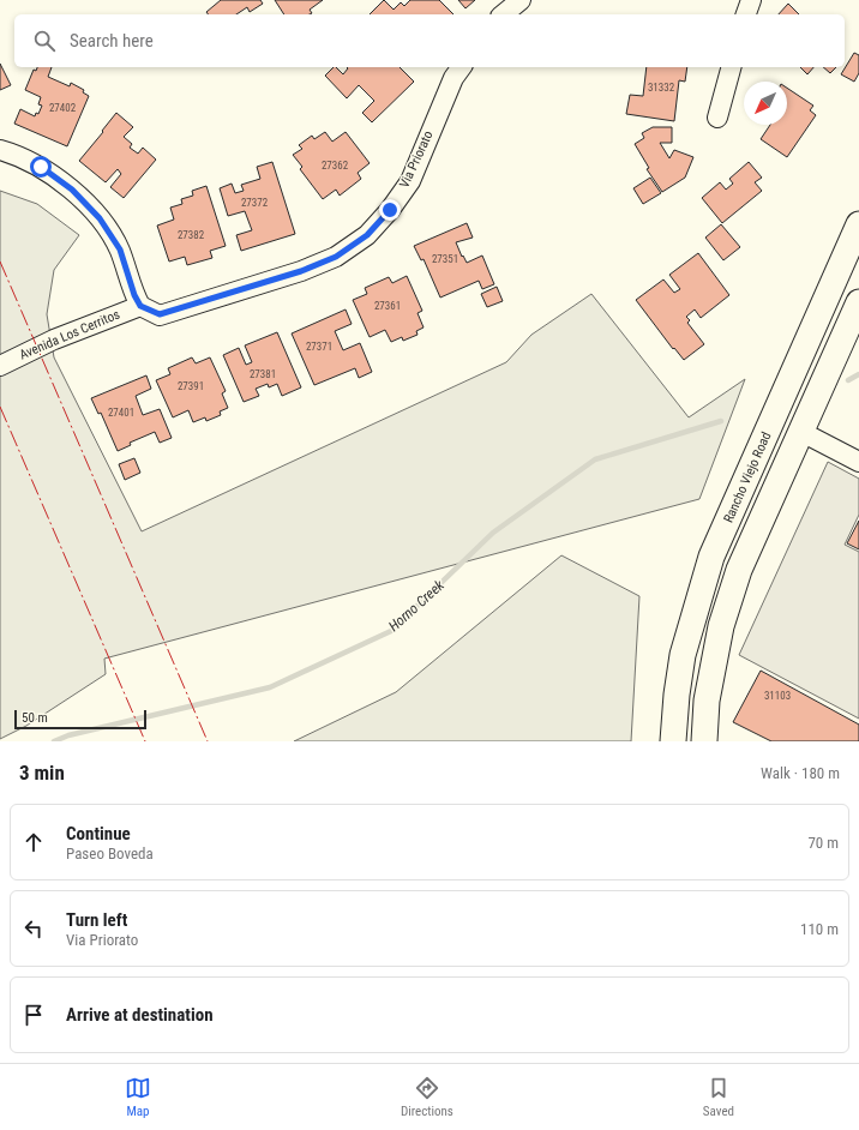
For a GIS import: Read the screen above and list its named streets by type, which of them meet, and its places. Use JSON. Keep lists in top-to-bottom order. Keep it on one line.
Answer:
{"streets":{"main road":["Rancho Viejo Road"],"street":["Via Priorato","Avenida Los Cerritos"]},"crossings":[["Via Priorato","Avenida Los Cerritos"]],"water":["Horno Creek"],"house_numbers":["31332","27402","27362","27372","27382","27351","27361","27371","27381","27391","27401","31103"],"scale_bar":"50 m","north":"bottom left","page":{"search":"Search here","scale":"50 m","heading":["3 min","Walk · 180 m"],"list":[["Continue","Paseo Boveda","70 m"],["Turn left","Via Priorato","110 m"],"Arrive at destination"],"nav":["Map","Directions","Saved"]}}
